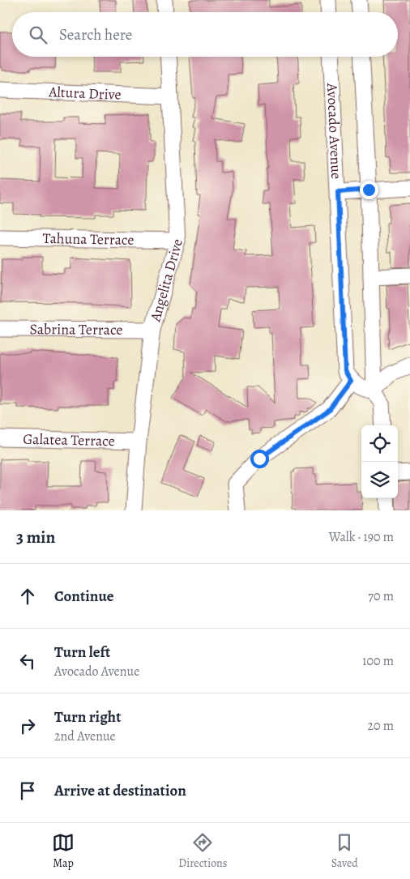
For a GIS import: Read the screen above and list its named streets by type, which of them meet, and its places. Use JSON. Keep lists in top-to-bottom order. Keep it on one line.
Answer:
{"streets":{"street":["Altura Drive","Avocado Avenue","Tahuna Terrace","Angelita Drive","Sabrina Terrace","Galatea Terrace"]},"crossings":[["Altura Drive","Angelita Drive"],["Tahuna Terrace","Angelita Drive"],["Angelita Drive","Sabrina Terrace"],["Angelita Drive","Galatea Terrace"]],"page":{"search":"Search here","heading":["3 min","Walk · 190 m"],"list":[["Continue","70 m"],["Turn left","Avocado Avenue","100 m"],["Turn right","2nd Avenue","20 m"],"Arrive at destination"],"nav":["Map","Directions","Saved"]}}
